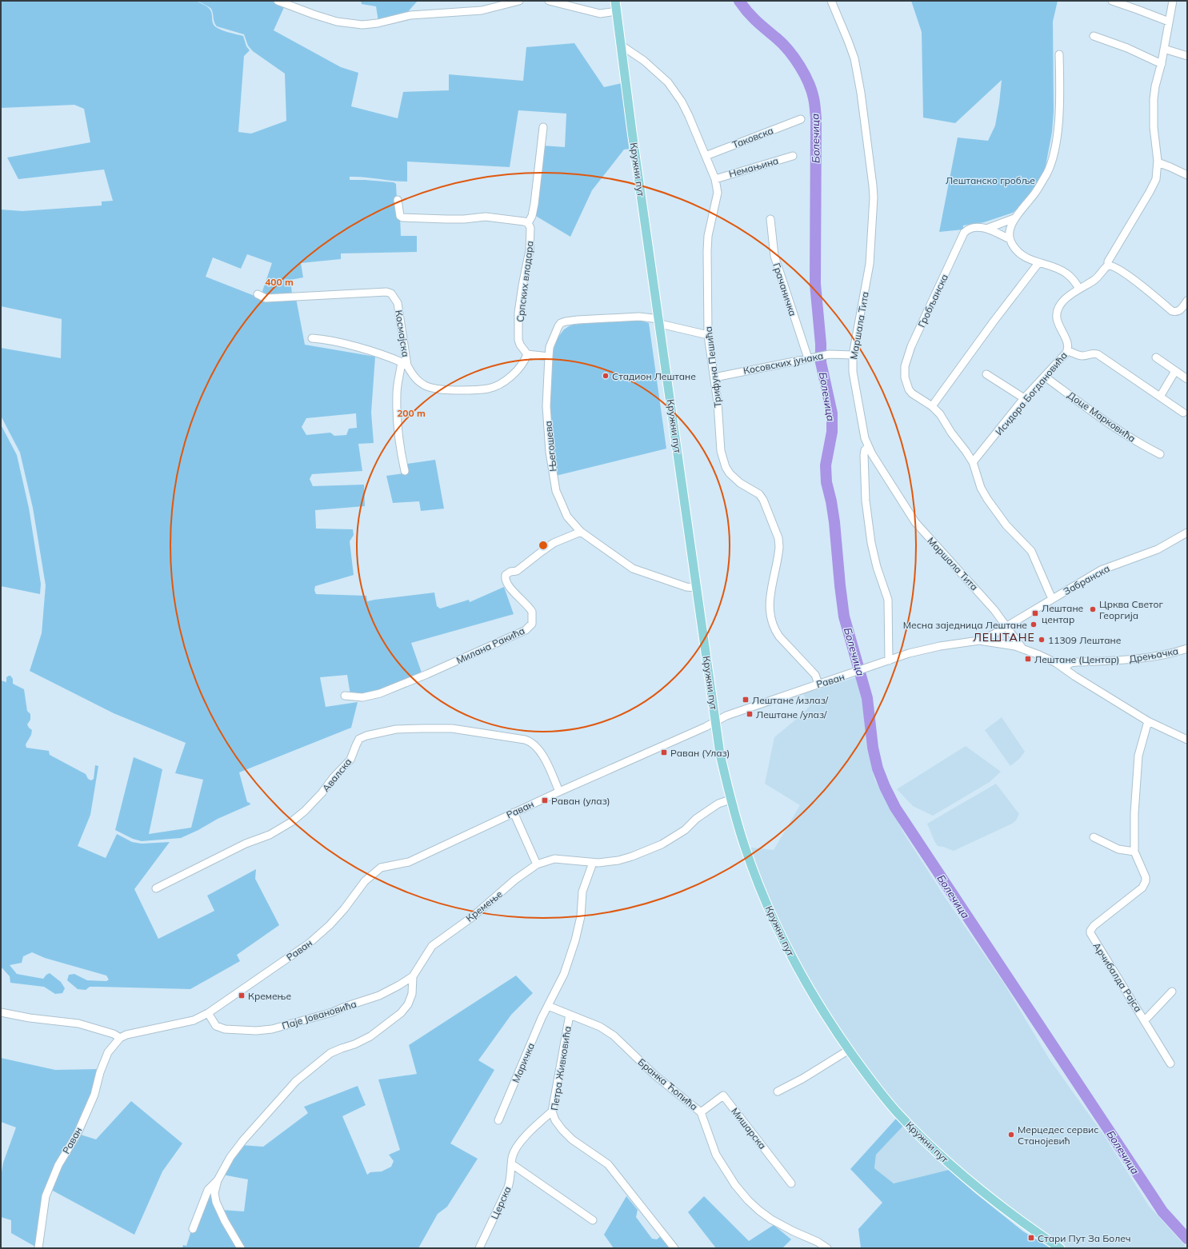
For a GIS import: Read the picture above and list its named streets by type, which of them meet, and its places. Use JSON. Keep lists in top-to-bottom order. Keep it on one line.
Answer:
{"streets":{"main road":["Кружни пут"],"street":["Таковска","Немањина","Српских владара","Грачаничка","Гробљанска","Маршала Тита","Космајска","Косовских јунака","Трифуна Пешића","Исидора Богдановића","Доце Марковића","Његошева","Забранска","Милана Ракића","Дрењачка","Раван","Авалска","Кремење","Арчибалда Рајса","Паје Јовановића","Маричка","Петра Живковића","Бранка Ћопића","Мишарска","Церска"]},"crossings":[["Таковска","Трифуна Пешића"],["Немањина","Трифуна Пешића"],["Кружни пут","Трифуна Пешића"],["Кружни пут","Његошева"],["Кружни пут","Раван"],["Кружни пут","Кремење"],["Српских владара","Космајска"],["Грачаничка","Косовских јунака"],["Гробљанска","Исидора Богдановића"],["Гробљанска","Забранска"],["Маршала Тита","Косовских јунака"],["Маршала Тита","Забранска"],["Маршала Тита","Раван"],["Косовских јунака","Трифуна Пешића"],["Трифуна Пешића","Раван"],["Исидора Богдановића","Доце Марковића"],["Његошева","Милана Ракића"],["Забранска","Раван"],["Раван","Авалска"],["Раван","Паје Јовановића"],["Кремење","Паје Јовановића"],["Маричка","Петра Живковића"],["Петра Живковића","Бранка Ћопића"],["Петра Живковића","Церска"],["Бранка Ћопића","Мишарска"]],"districts":["ЛЕШТАНЕ"],"water":["Болечица"],"parks":["Лештанско гробље"],"places":{"other":["Стадион Лештане","Црква Светог Георгија","Месна заједница Лештане","11309 Лештане","Мерцедес сервис Станојевић"],"transit":["Лештане центар","Лештане (Центар)","Лештане /излаз/","Лештане /улаз/","Раван (Улаз)","Раван (улаз)","Кремење","Стари Пут За Болеч"]},"rings":["400 m","200 m"]}
